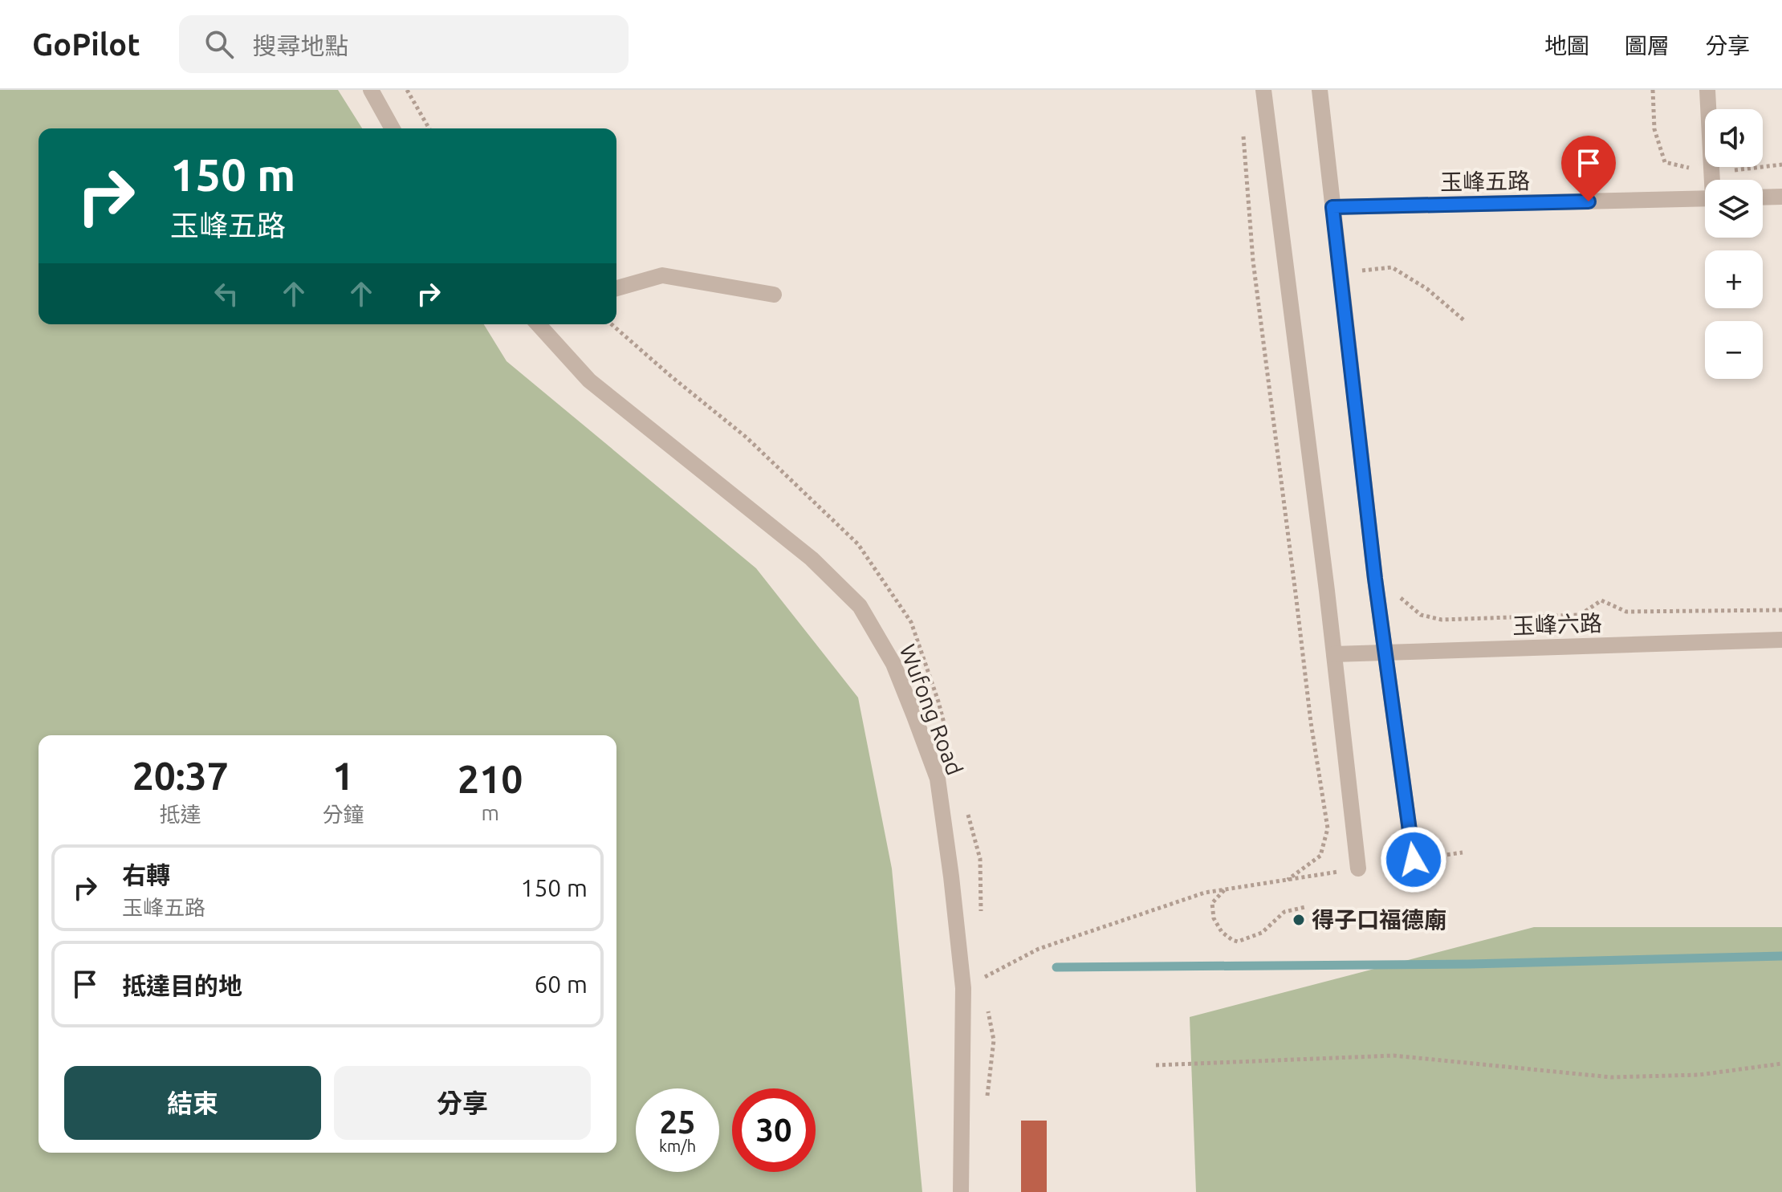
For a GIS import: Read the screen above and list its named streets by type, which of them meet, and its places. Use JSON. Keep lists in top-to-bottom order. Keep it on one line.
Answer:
{"streets":{"street":["玉峰五路","玉峰六路","Wufong Road"]},"places":["得子口福德廟"],"page":{"header":"GoPilot","search":"搜尋地點","nav":["地圖","圖層","分享"],"map_buttons":["+","−"],"turn":["150 m","玉峰五路"],"eta":["20:37","抵達","1","分鐘","210","m"],"list":[{"name":"右轉","note":"玉峰五路","value":"150 m"},{"name":"抵達目的地","value":"60 m"}],"buttons":["結束","分享"],"speed":"25 km/h","limit":"30"}}
